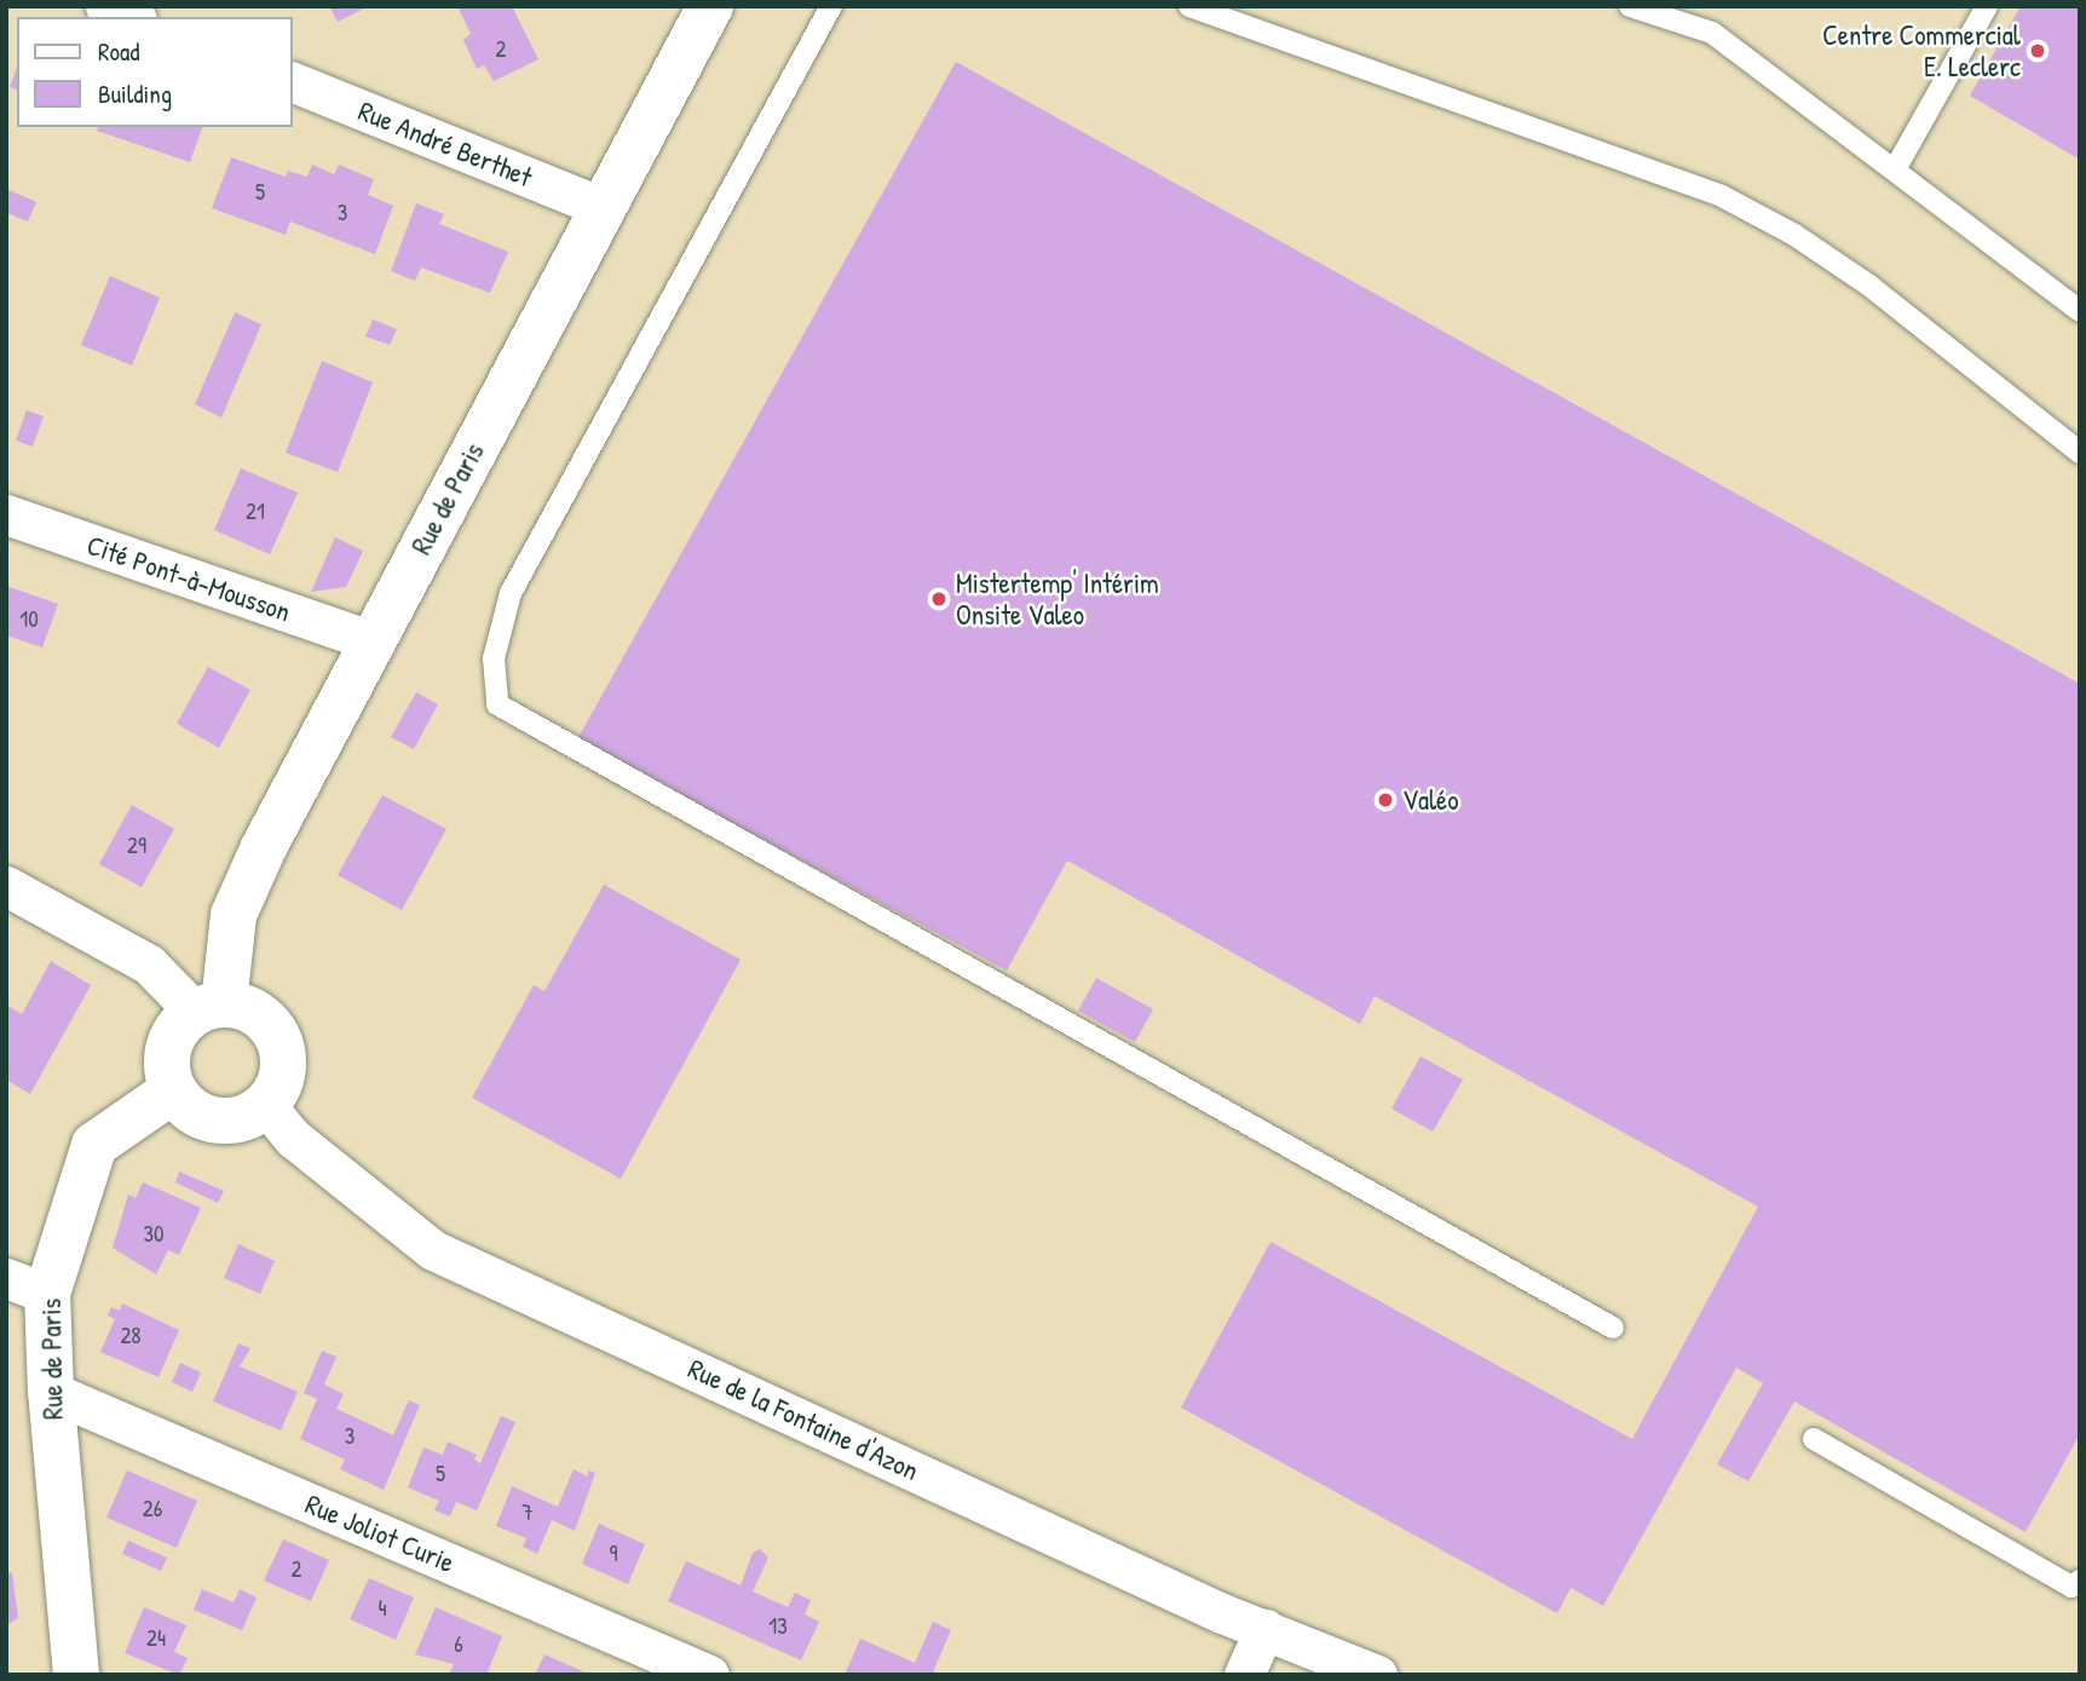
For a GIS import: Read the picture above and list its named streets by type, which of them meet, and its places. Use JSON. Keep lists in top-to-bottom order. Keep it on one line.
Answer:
{"streets":{"street":["Rue André Berthet","Rue de Paris","Cité Pont-à-Mousson","Rue de la Fontaine d'Azon","Rue Joliot Curie"]},"crossings":[["Rue André Berthet","Rue de Paris"],["Rue de Paris","Cité Pont-à-Mousson"],["Rue de Paris","Rue de la Fontaine d'Azon"],["Rue de Paris","Rue Joliot Curie"]],"places":["Centre Commercial E. Leclerc","Mistertemp' Intérim Onsite Valeo","Valéo"],"house_numbers":["2","5","3","21","10","29","30","28","3","5","26","7","9","2","4","13","24","6"],"legend":["Road","Building"]}
